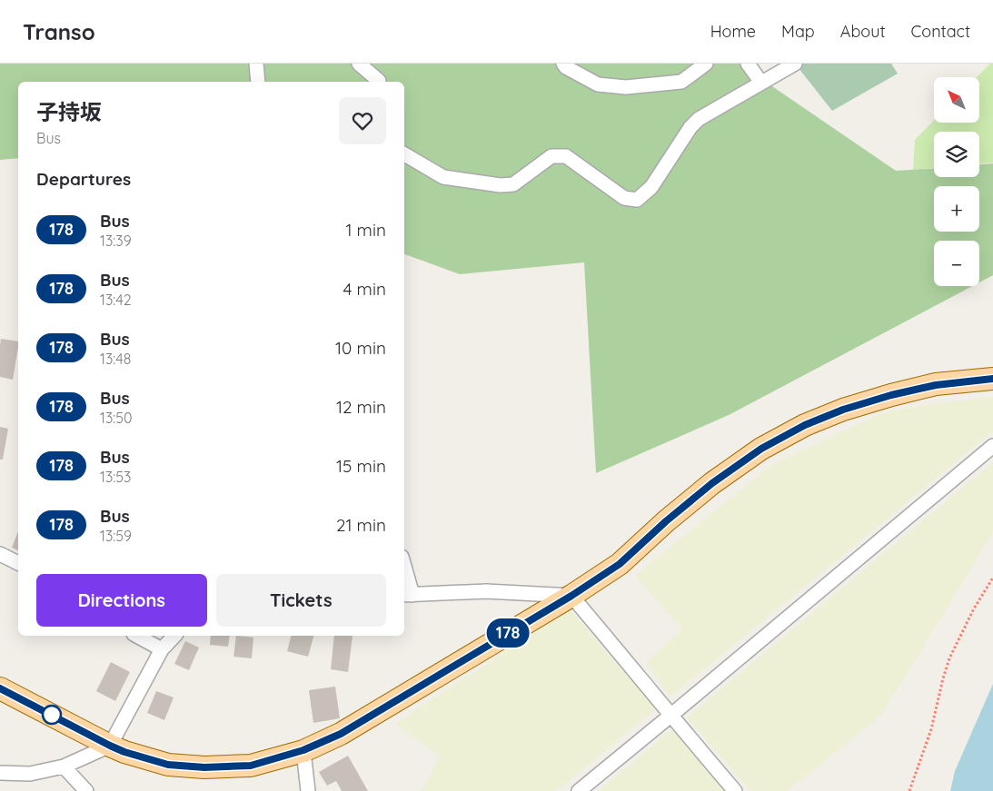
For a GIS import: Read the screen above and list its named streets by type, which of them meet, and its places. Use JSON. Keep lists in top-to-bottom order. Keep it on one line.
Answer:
{"lines":["bus line 178"],"north":"top left","page":{"header":"Transo","nav":["Home","Map","About","Contact"],"on_map":"178","map_buttons":["+","−"],"heading":[["子持坂","Bus"],"Departures"],"list":[{"mark":"178","name":"Bus","note":"13:39","value":"1 min"},{"mark":"178","name":"Bus","note":"13:42","value":"4 min"},{"mark":"178","name":"Bus","note":"13:48","value":"10 min"},{"mark":"178","name":"Bus","note":"13:50","value":"12 min"},{"mark":"178","name":"Bus","note":"13:53","value":"15 min"},{"mark":"178","name":"Bus","note":"13:59","value":"21 min"}],"buttons":["Directions","Tickets"]}}
